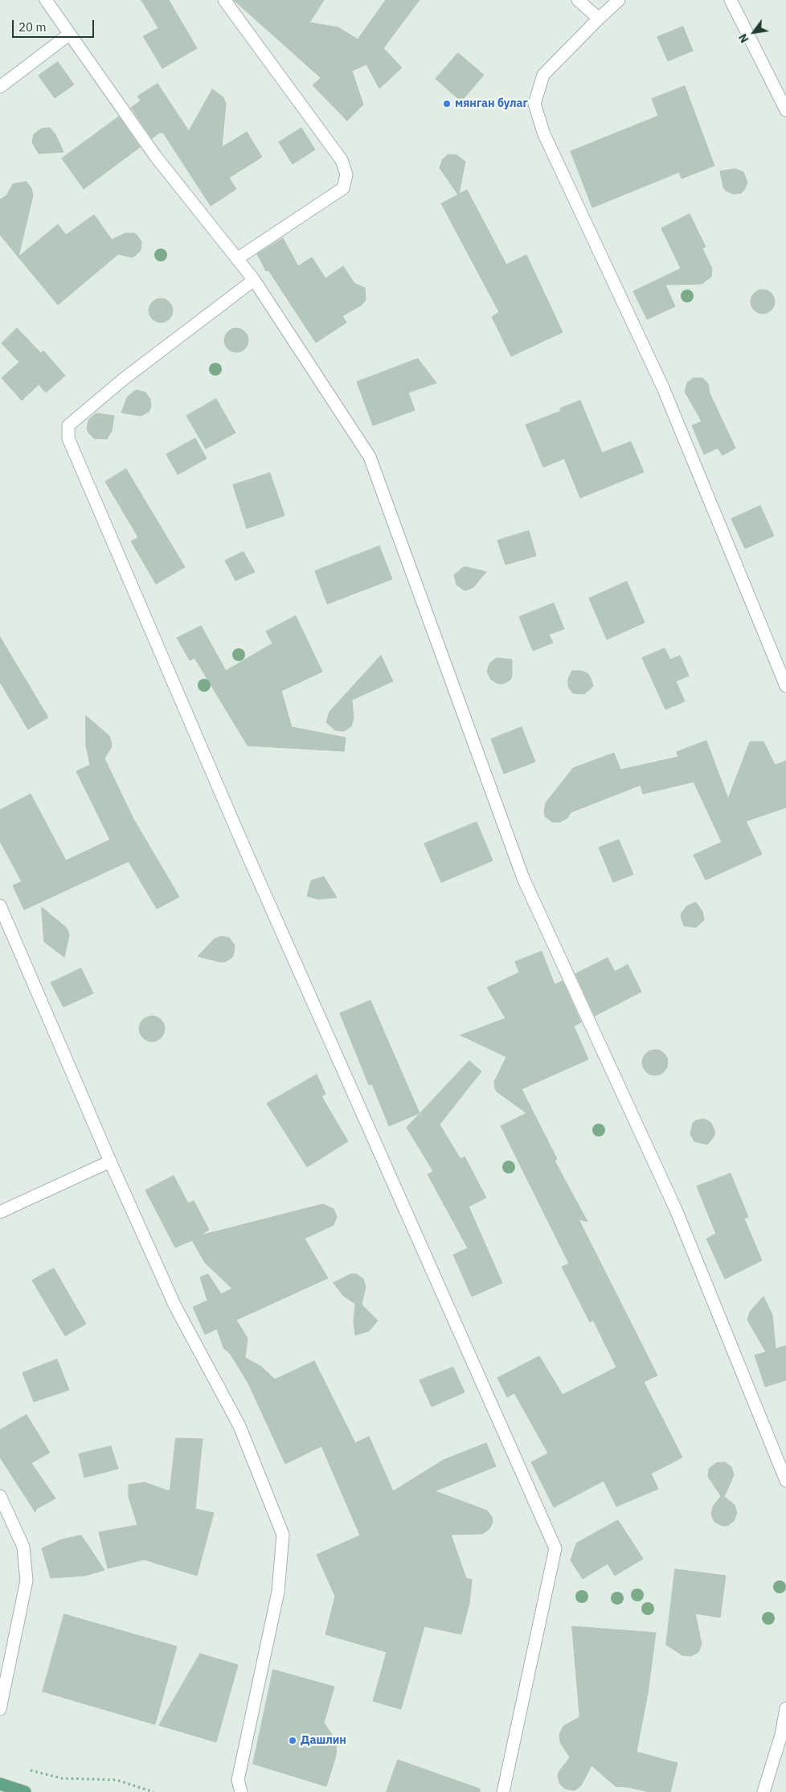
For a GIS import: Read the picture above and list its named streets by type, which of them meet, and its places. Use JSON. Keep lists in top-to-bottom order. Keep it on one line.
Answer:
{"places":["мянган булаг","Дашлин"],"scale_bar":"20 m","north":"bottom left"}
